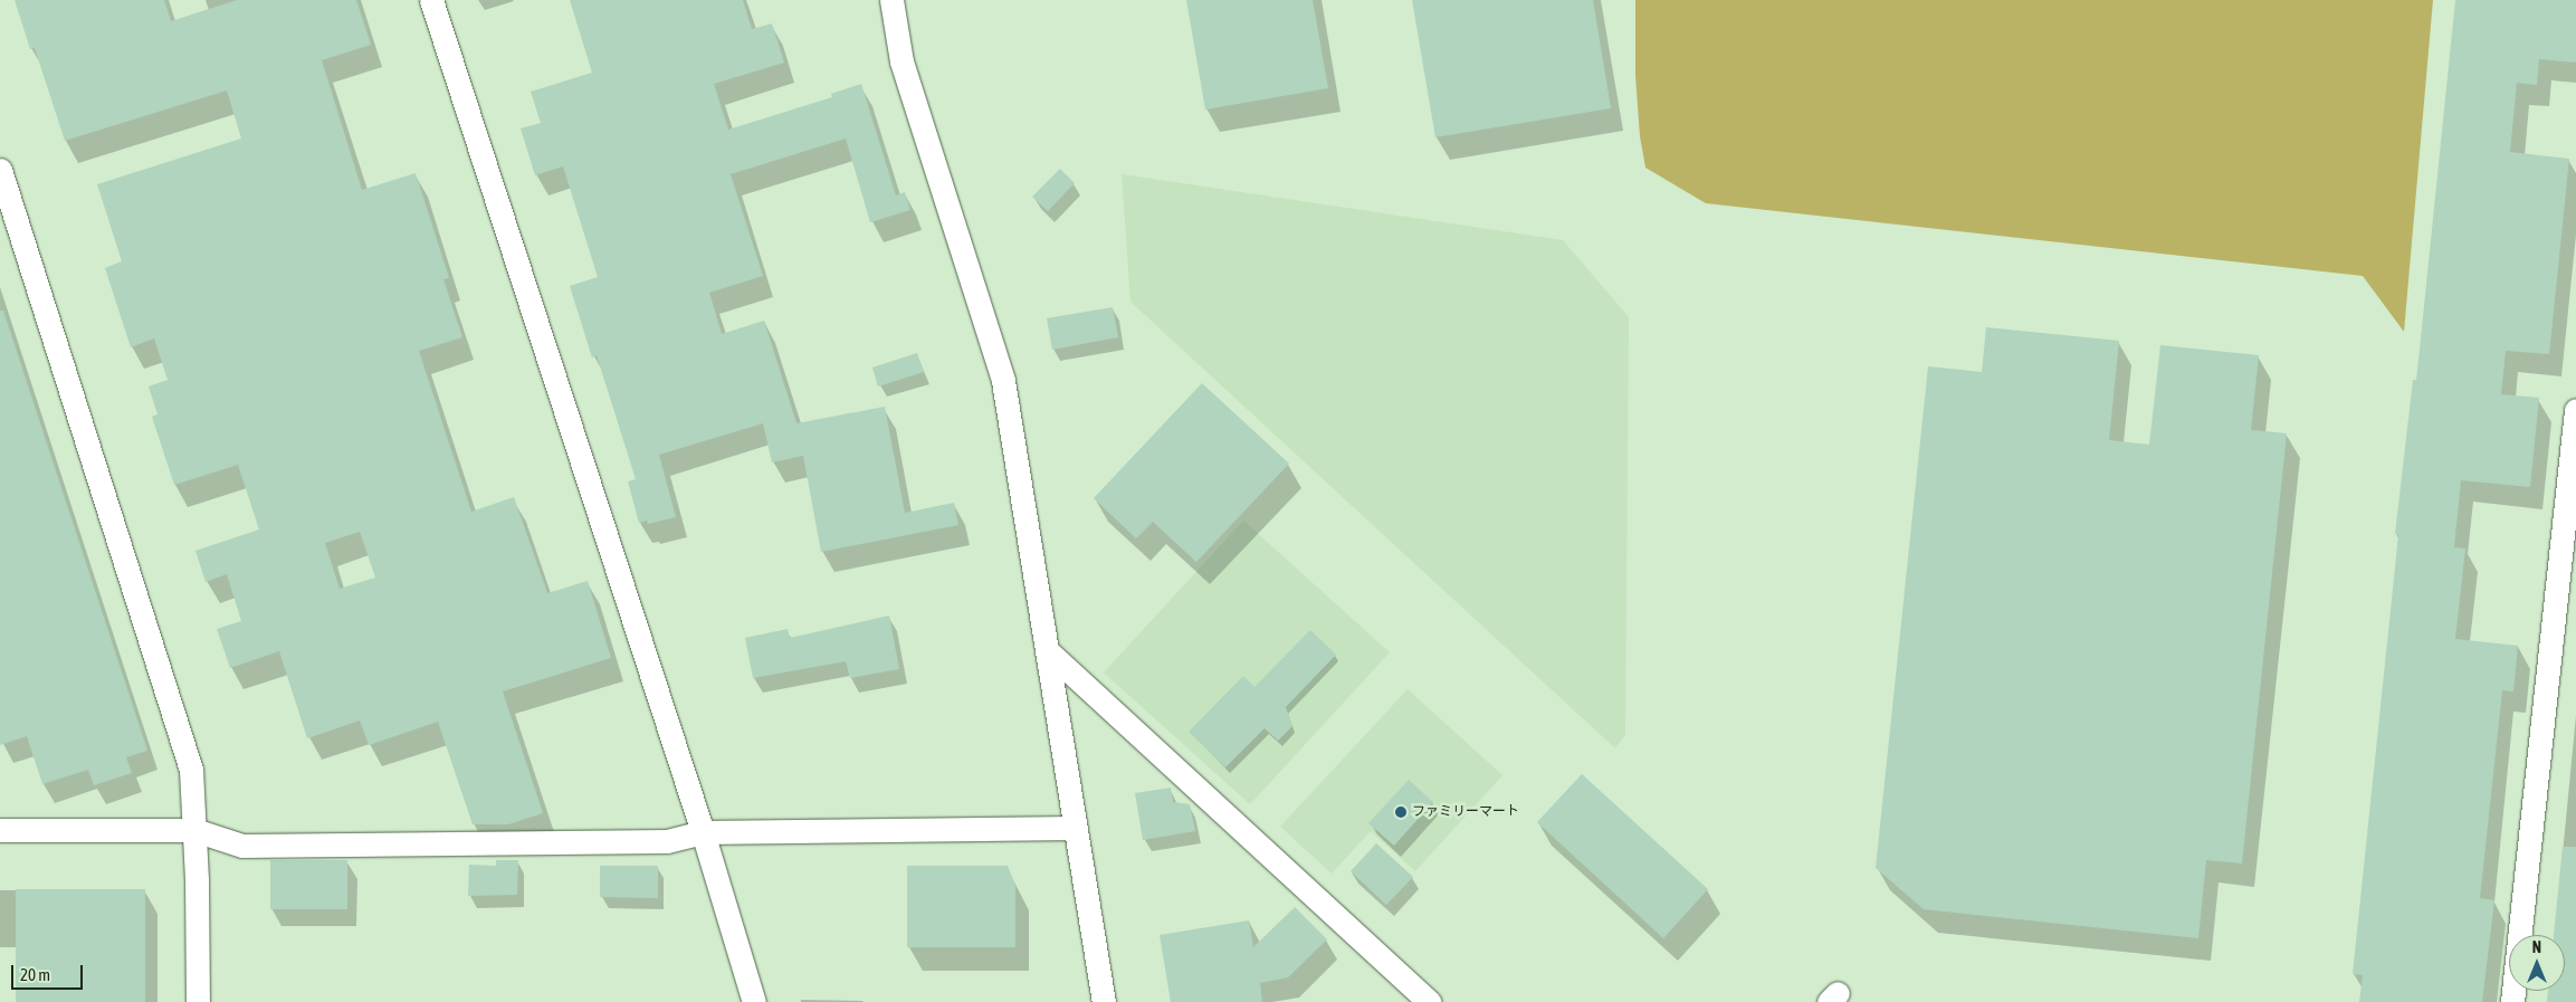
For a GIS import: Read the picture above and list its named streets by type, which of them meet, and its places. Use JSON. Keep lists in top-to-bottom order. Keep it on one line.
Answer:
{"places":["ファミリーマート"],"scale_bar":"20 m","north":"top"}
